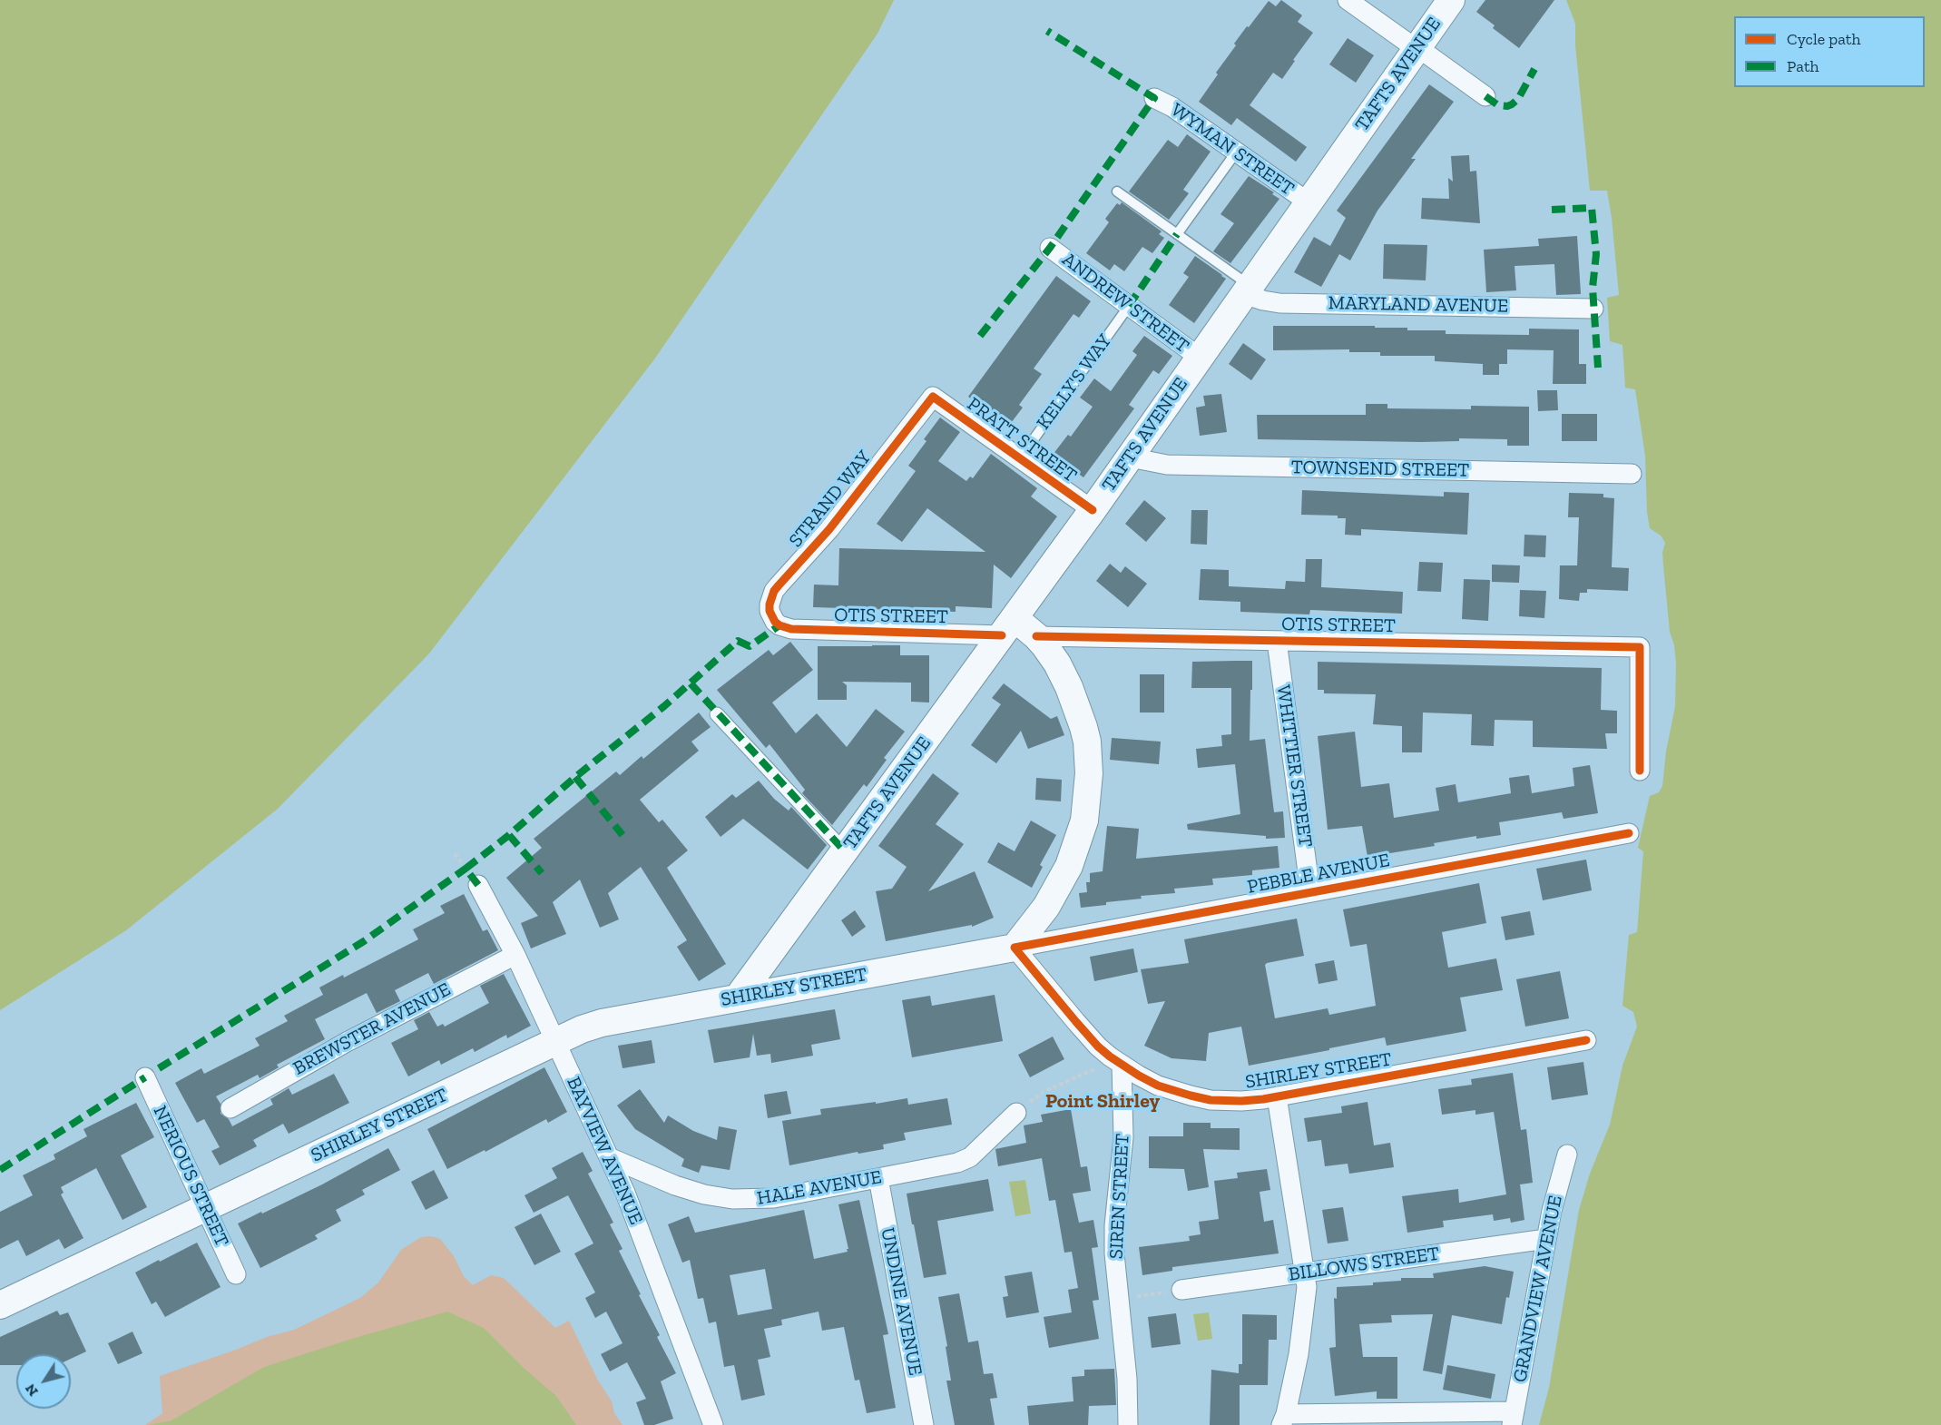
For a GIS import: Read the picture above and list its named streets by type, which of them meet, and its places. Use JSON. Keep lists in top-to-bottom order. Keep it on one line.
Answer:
{"streets":{"main road":["TAFTS AVENUE","SHIRLEY STREET"],"street":["WYMAN STREET","ANDREW STREET","MARYLAND AVENUE","PRATT STREET","TOWNSEND STREET","STRAND WAY","OTIS STREET","WHITTIER STREET","PEBBLE AVENUE","BREWSTER AVENUE","BAYVIEW AVENUE","NERIOUS STREET","HALE AVENUE","SIREN STREET","BILLOWS STREET","GRANDVIEW AVENUE","UNDINE AVENUE"],"lane":["KELLY'S WAY"]},"crossings":[["TAFTS AVENUE","WYMAN STREET"],["TAFTS AVENUE","ANDREW STREET"],["TAFTS AVENUE","MARYLAND AVENUE"],["TAFTS AVENUE","PRATT STREET"],["TAFTS AVENUE","TOWNSEND STREET"],["TAFTS AVENUE","OTIS STREET"],["TAFTS AVENUE","SHIRLEY STREET"],["ANDREW STREET","KELLY'S WAY"],["KELLY'S WAY","PRATT STREET"],["PRATT STREET","STRAND WAY"],["STRAND WAY","OTIS STREET"],["OTIS STREET","WHITTIER STREET"],["WHITTIER STREET","PEBBLE AVENUE"],["PEBBLE AVENUE","SHIRLEY STREET"],["SHIRLEY STREET","BAYVIEW AVENUE"],["SHIRLEY STREET","NERIOUS STREET"],["SHIRLEY STREET","SIREN STREET"],["BREWSTER AVENUE","BAYVIEW AVENUE"],["BAYVIEW AVENUE","HALE AVENUE"],["HALE AVENUE","UNDINE AVENUE"],["BILLOWS STREET","GRANDVIEW AVENUE"]],"districts":["Point Shirley"],"legend":["Cycle path","Path"],"north":"bottom left"}
